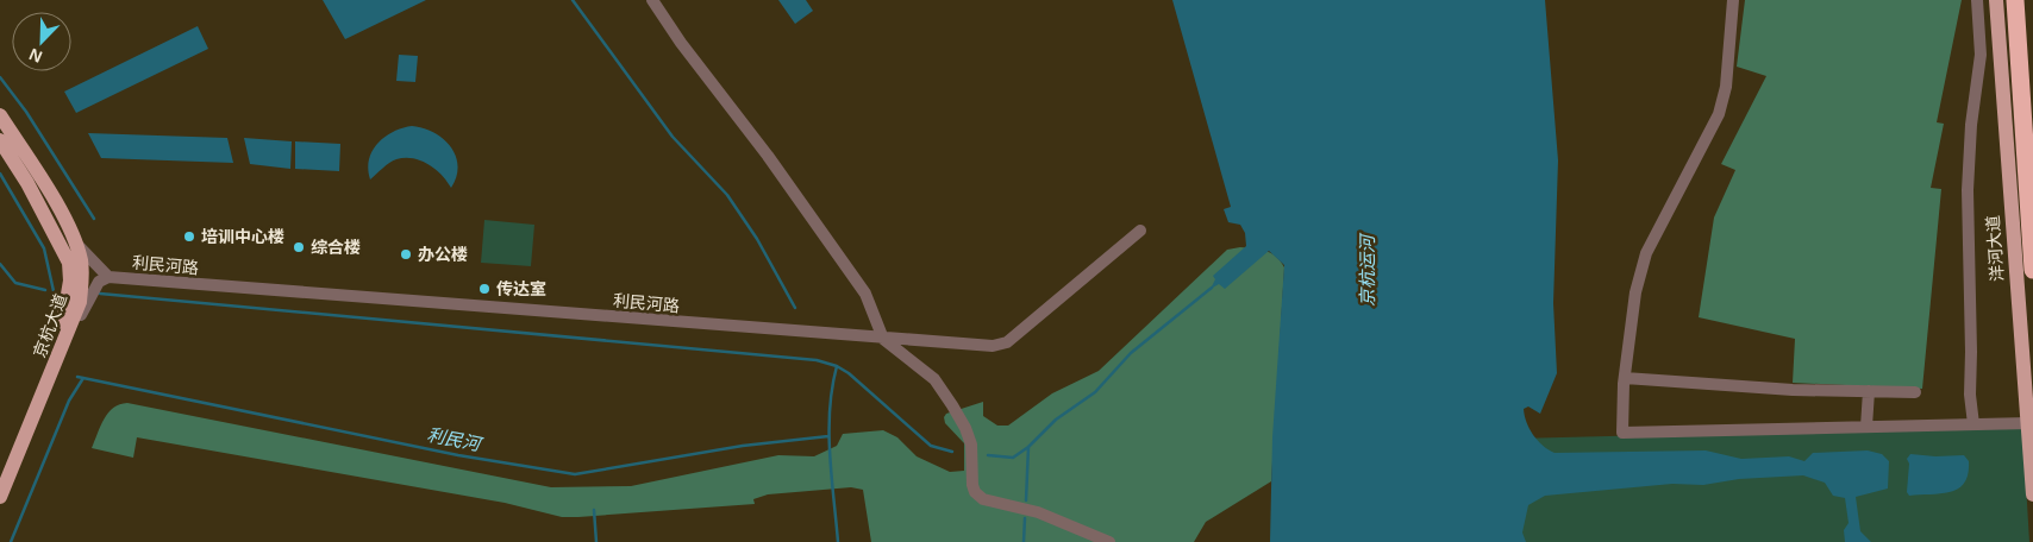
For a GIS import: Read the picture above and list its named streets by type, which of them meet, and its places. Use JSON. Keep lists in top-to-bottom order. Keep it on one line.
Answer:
{"streets":{"main road":["洋河大道","京杭大道"],"street":["利民河路"]},"crossings":[["利民河路","京杭大道"]],"water":["京杭运河","利民河"],"places":["培训中心楼","综合楼","办公楼","传达室"],"north":"bottom left"}
